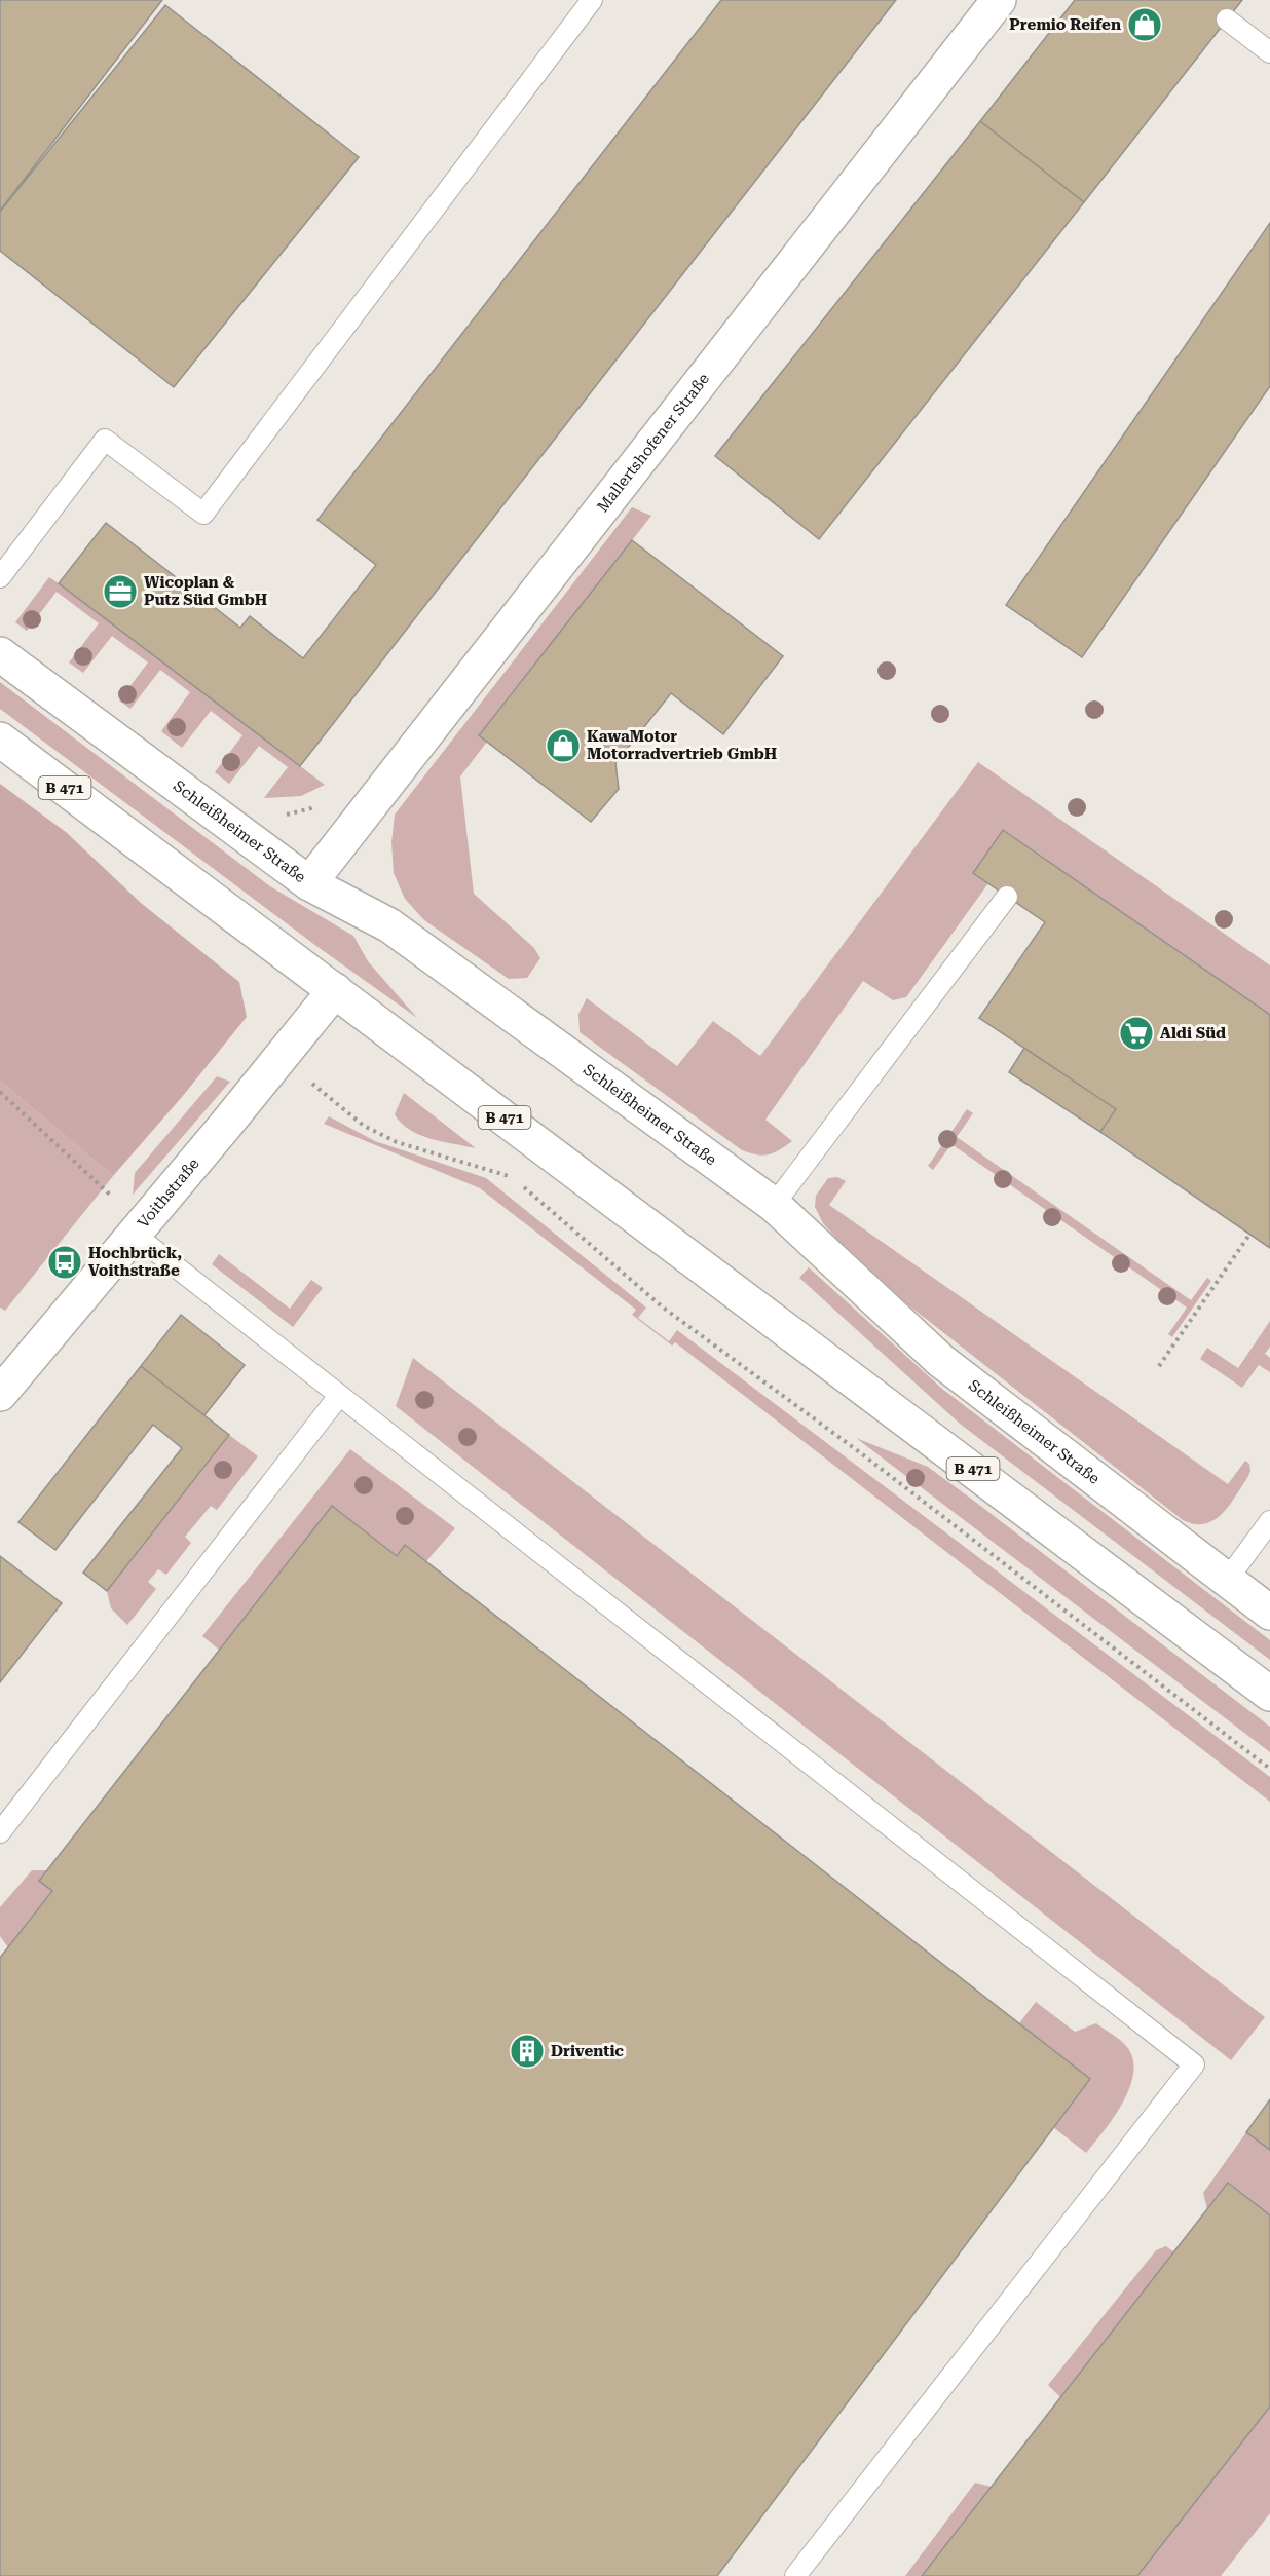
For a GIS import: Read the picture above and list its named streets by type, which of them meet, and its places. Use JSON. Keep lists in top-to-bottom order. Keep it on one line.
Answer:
{"streets":{"street":["Mallertshofener Straße","B 471","Schleißheimer Straße","Voithstraße"]},"crossings":[["Mallertshofener Straße","Schleißheimer Straße"],["B 471","Voithstraße"]],"places":{"shop":["Premio Reifen","KawaMotor Motorradvertrieb GmbH"],"office":["Wicoplan & Putz Süd GmbH"],"supermarket":["Aldi Süd"],"bus stop":["Hochbrück, Voithstraße"],"building":["Driventic"]}}
